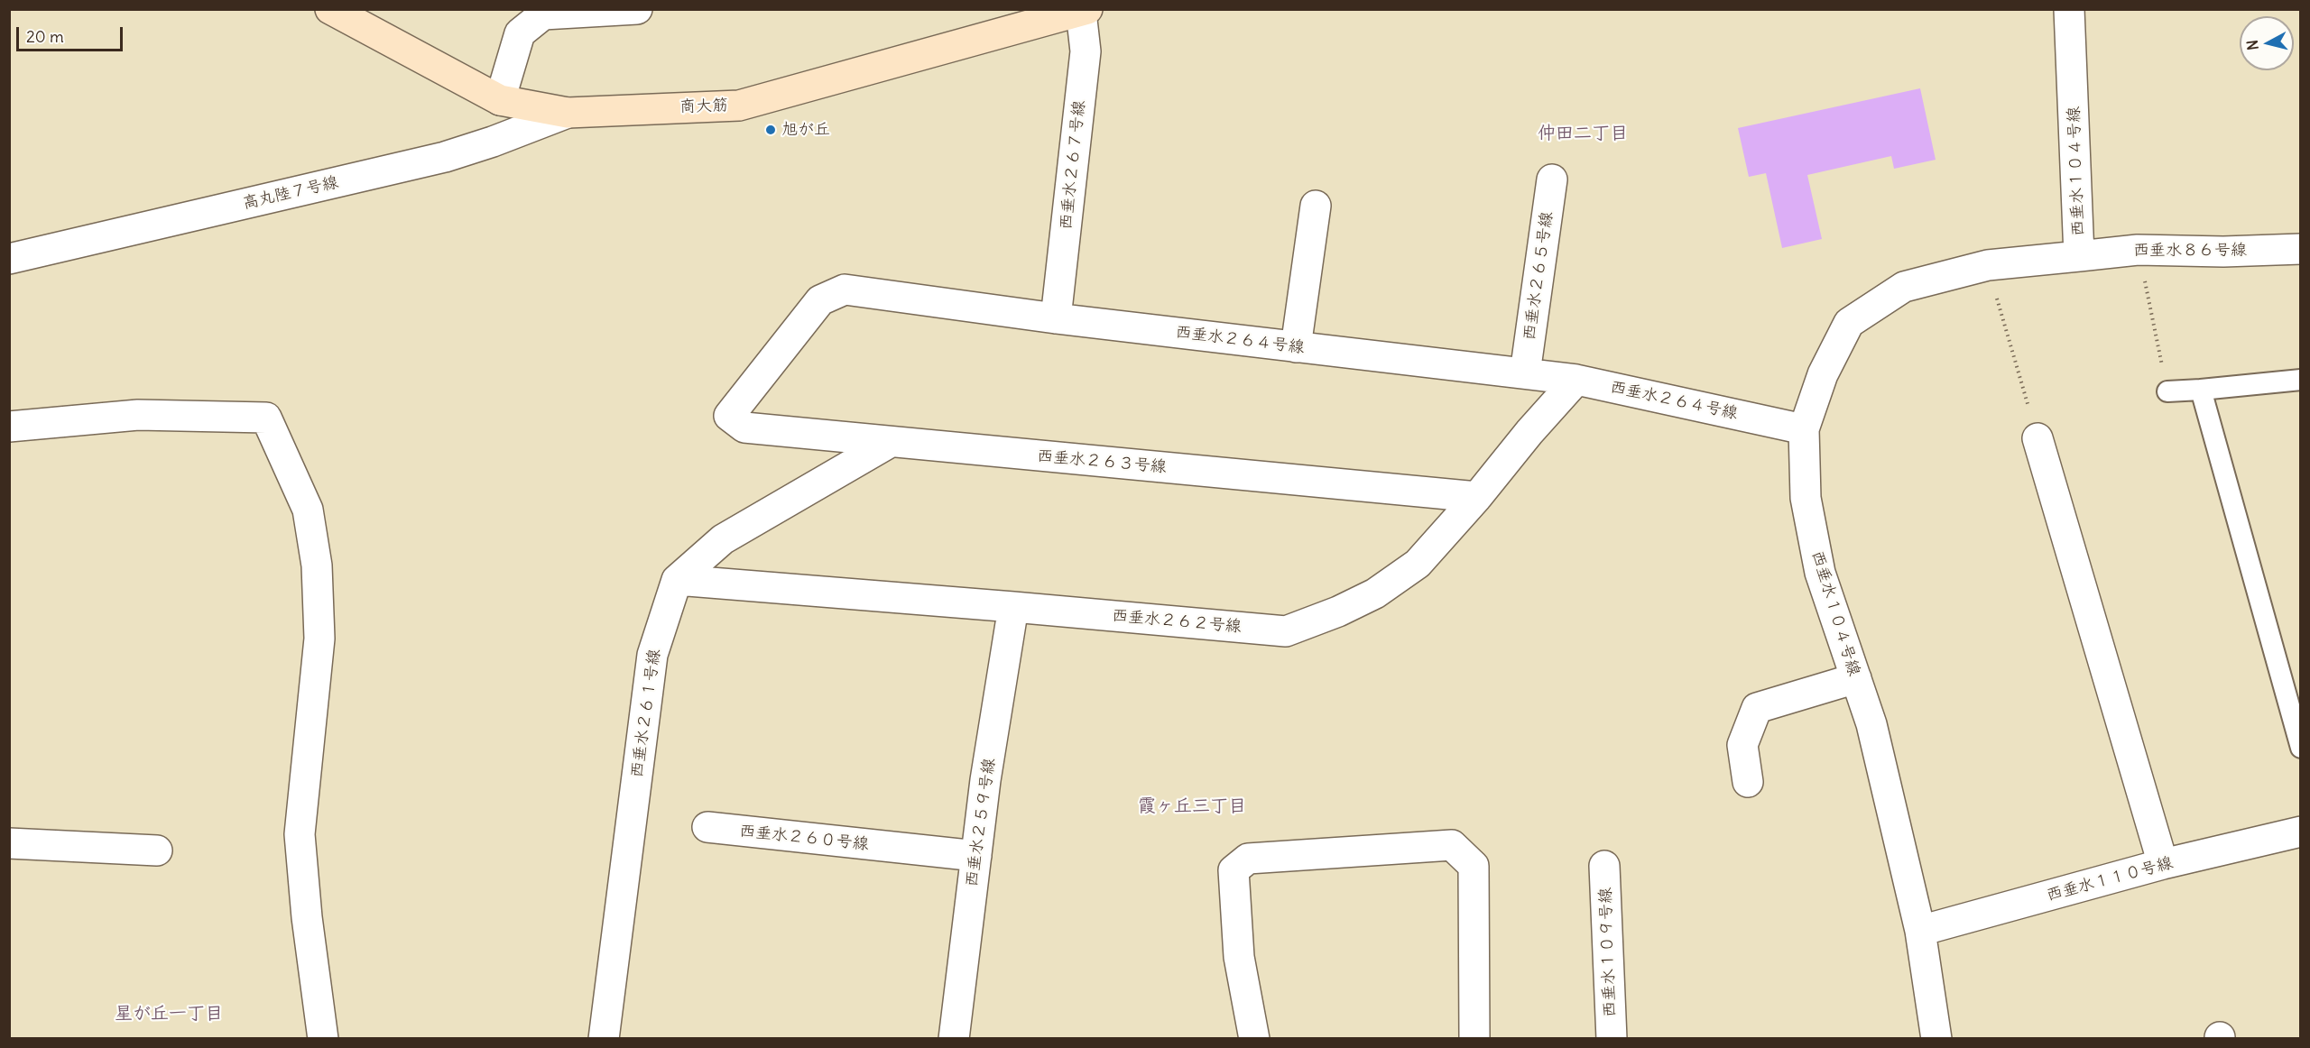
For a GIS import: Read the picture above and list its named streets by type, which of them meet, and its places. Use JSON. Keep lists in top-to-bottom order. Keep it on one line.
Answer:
{"streets":{"street":["商大筋","西垂水２６７号線","西垂水１０４号線","高丸陸７号線","西垂水８６号線","西垂水２６５号線","西垂水２６４号線","西垂水２６３号線","西垂水２６２号線","西垂水２６１号線","西垂水２５９号線","西垂水２６０号線","西垂水１１０号線","西垂水１０９号線"]},"crossings":[["商大筋","西垂水２６７号線"],["商大筋","高丸陸７号線"],["西垂水２６７号線","西垂水２６４号線"],["西垂水１０４号線","西垂水８６号線"],["西垂水１０４号線","西垂水２６４号線"],["西垂水１０４号線","西垂水１１０号線"],["西垂水２６５号線","西垂水２６４号線"],["西垂水２６４号線","西垂水２６３号線"],["西垂水２６４号線","西垂水２６２号線"],["西垂水２６３号線","西垂水２６２号線"],["西垂水２６２号線","西垂水２６１号線"],["西垂水２６２号線","西垂水２５９号線"],["西垂水２５９号線","西垂水２６０号線"]],"districts":["仲田二丁目","霞ヶ丘三丁目","星が丘一丁目"],"places":["旭が丘"],"scale_bar":"20 m","north":"left"}
